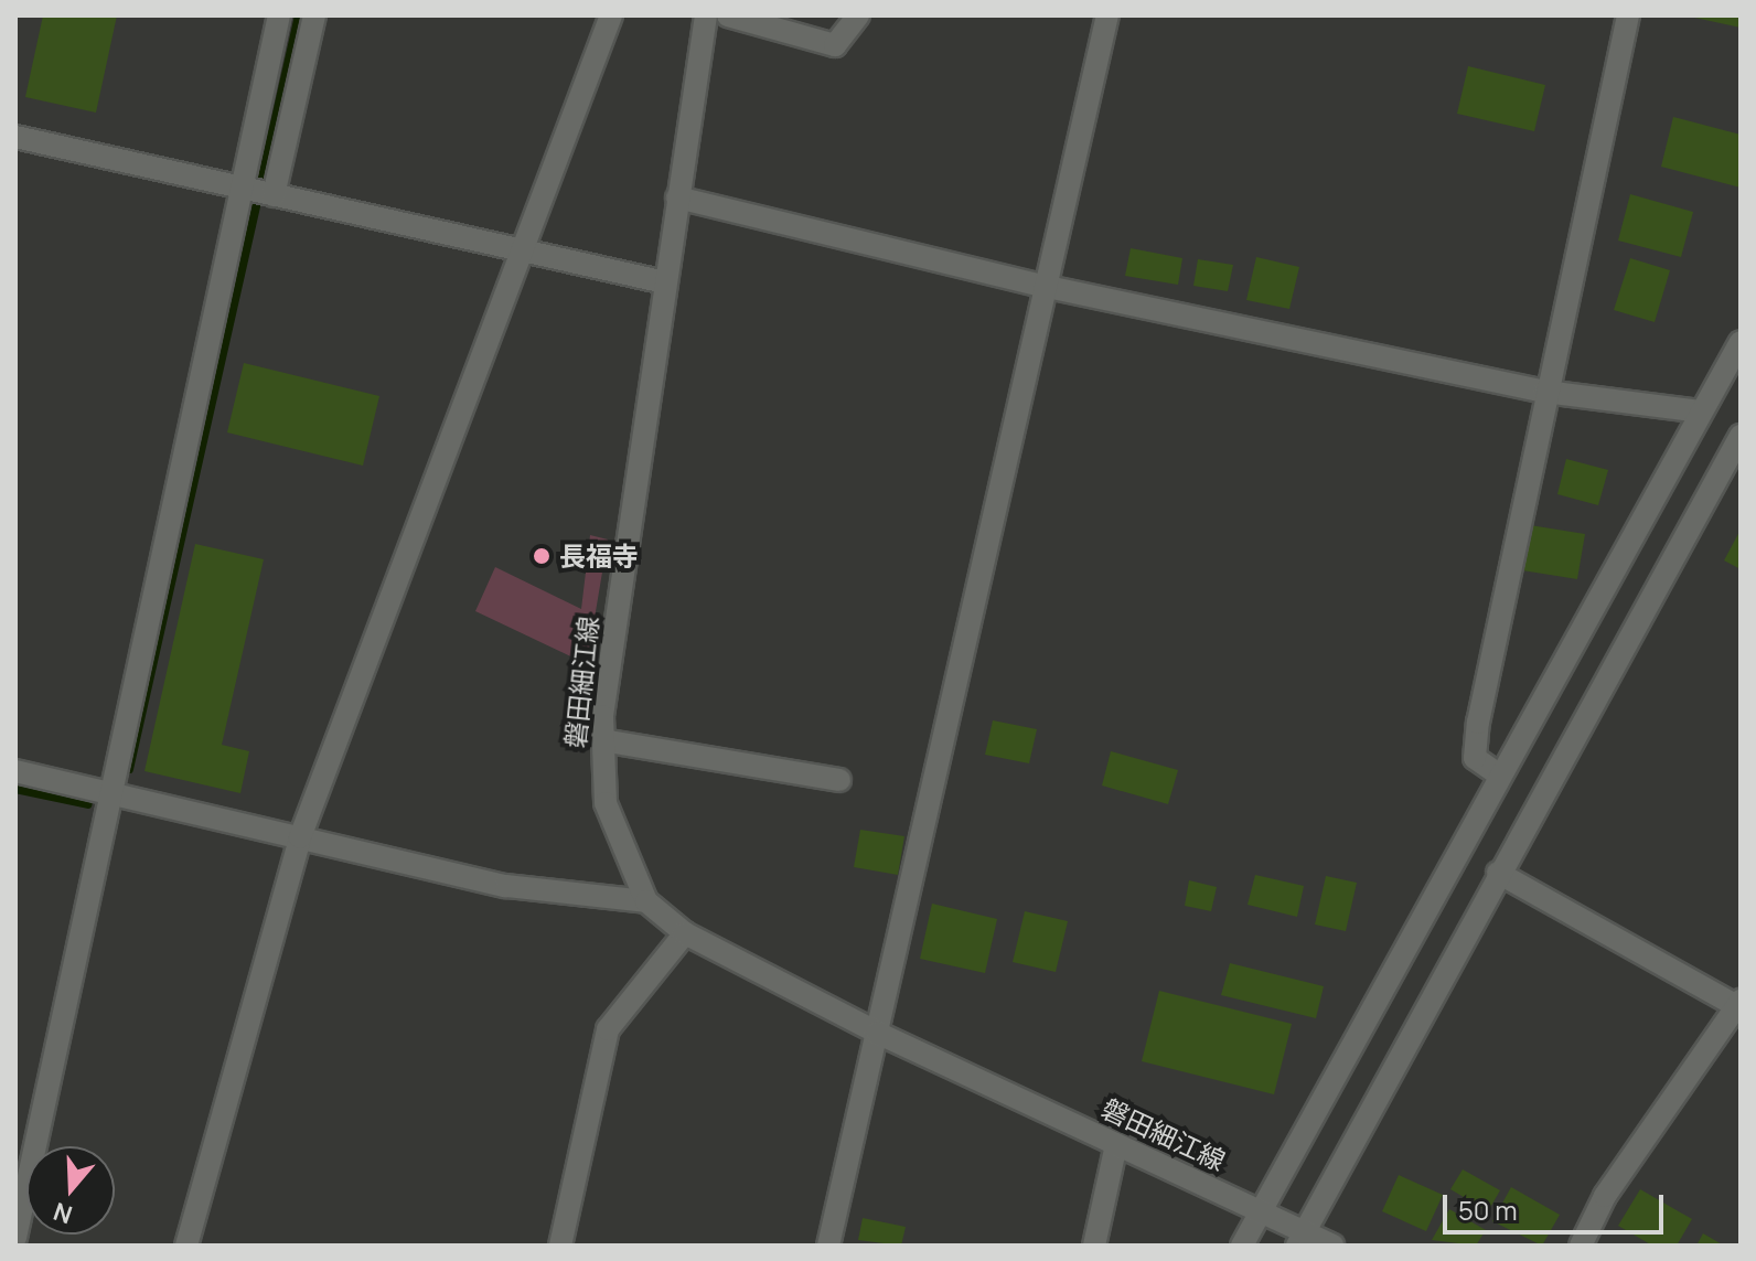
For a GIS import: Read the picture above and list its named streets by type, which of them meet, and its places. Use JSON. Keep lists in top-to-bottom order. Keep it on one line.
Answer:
{"streets":{"street":["磐田細江線"]},"places":["長福寺"],"scale_bar":"50 m","north":"bottom"}
